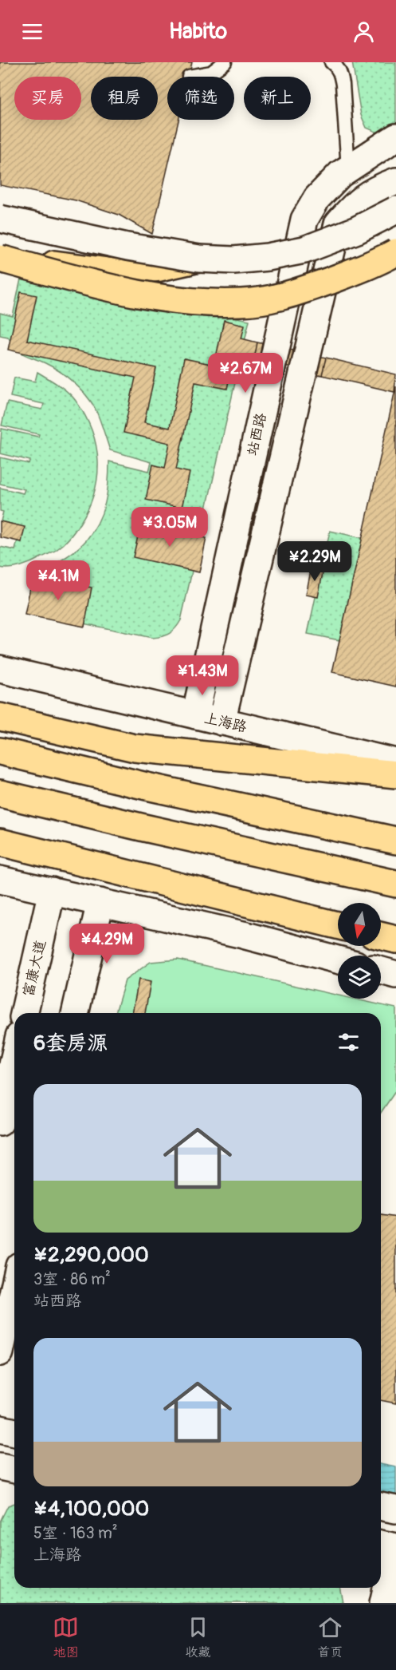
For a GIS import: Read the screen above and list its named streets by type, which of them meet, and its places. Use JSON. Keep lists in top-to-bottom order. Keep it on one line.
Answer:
{"streets":{"street":["站西路","上海路","富康大道"]},"crossings":[["站西路","上海路"]],"north":"bottom","page":{"header":"Habito","chip":["买房","租房","筛选","新上"],"price":["¥2.67M","¥3.05M","¥2.29M","¥4.1M","¥1.43M","¥4.29M"],"heading":"6套房源","list":[{"name":"¥2,290,000","note":"3室 · 86 m² · 站西路"},{"name":"¥4,100,000","note":"5室 · 163 m² · 上海路"}],"tabs":["地图","收藏","首页"]}}
